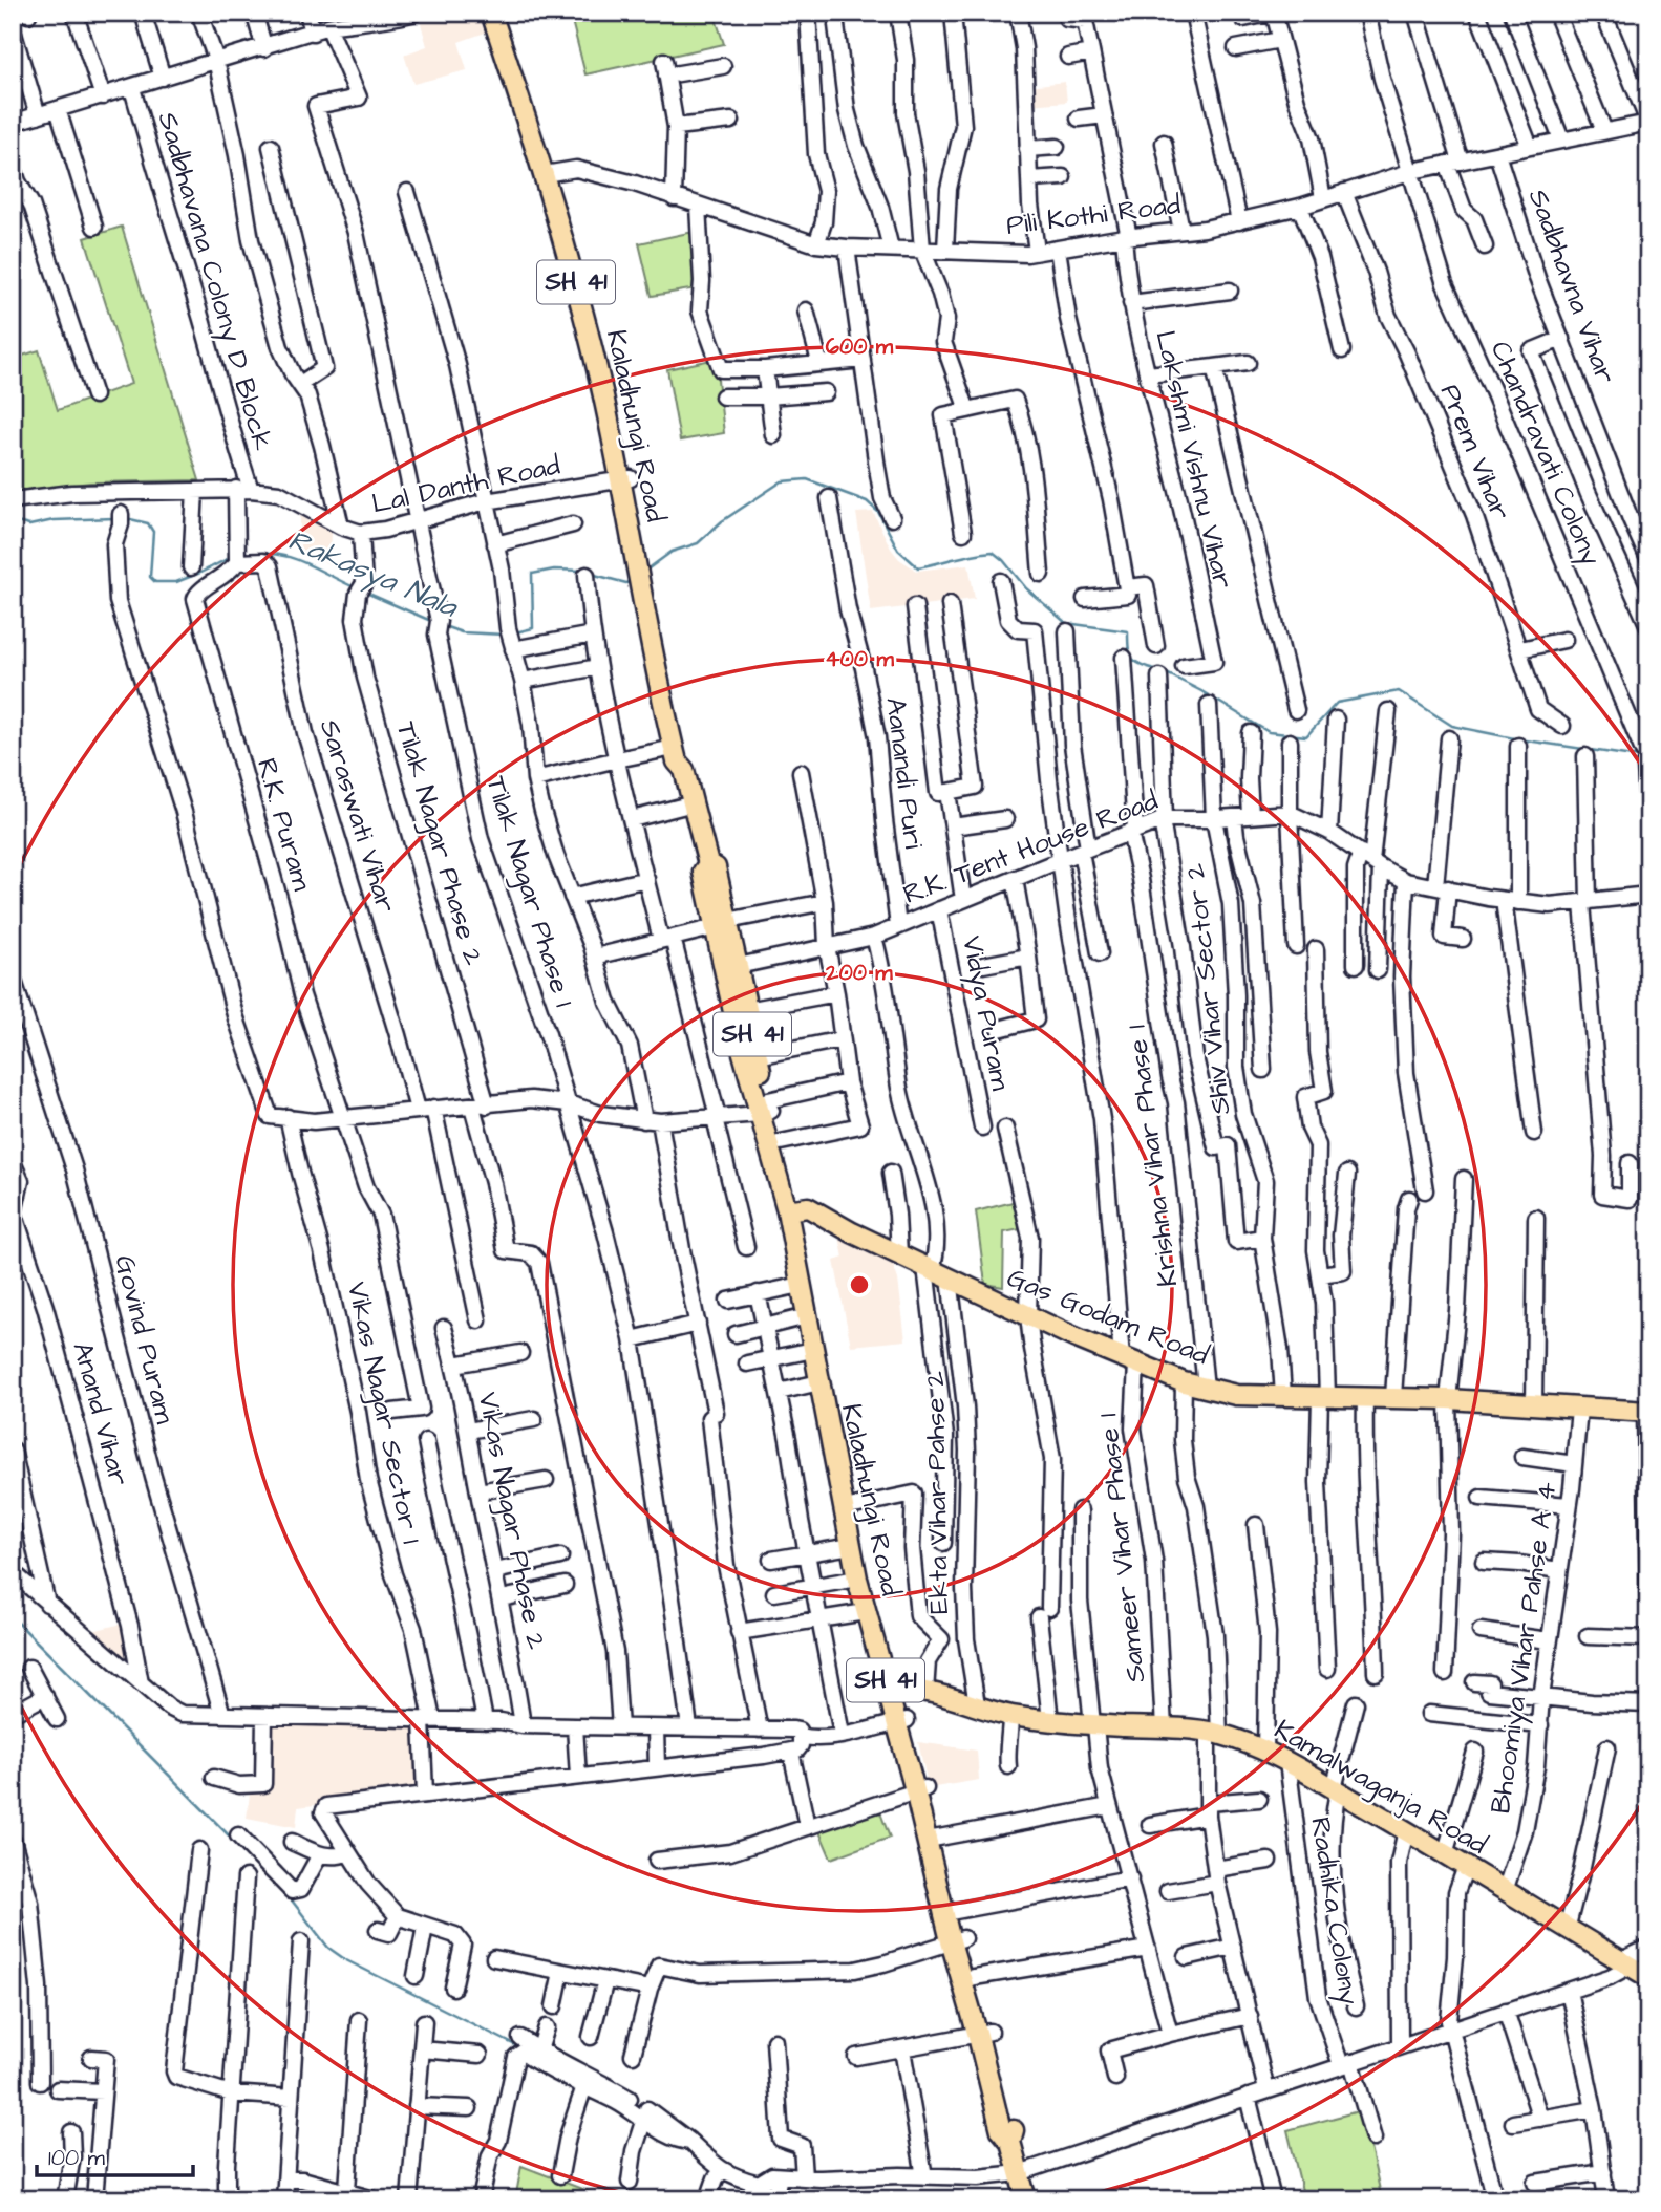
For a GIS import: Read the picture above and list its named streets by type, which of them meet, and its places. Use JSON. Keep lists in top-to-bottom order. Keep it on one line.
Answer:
{"streets":{"main road":["SH 41","Kaladhungi Road","Gas Godam Road","Kamalwaganja Road"],"street":["Pili Kothi Road","Sadbhavana Colony D Block","Sadbhavna Vihar","Prem Vihar","Chandravati Colony","Lakshmi Vishnu Vihar","Lal Danth Road","Aanandi Puri","Saraswati Vihar","R.K. Puram","Tilak Nagar Phase 2","R.K. Tent House Road","Tilak Nagar Phase 1","Shiv Vihar Sector 2","Vidya Puram","Krishna Vihar Phase 1","Govind Puram","Vikas Nagar Sector 1","Anand Vihar","Ekta Vihar Pahse 2","Vikas Nagar Phase 2","Sameer Vihar Phase 1","Bhoomiya Vihar Pahse A 4","Radhika Colony"]},"crossings":[["Pili Kothi Road","Sadbhavna Vihar"],["Pili Kothi Road","Kaladhungi Road"],["Pili Kothi Road","Prem Vihar"],["Pili Kothi Road","Chandravati Colony"],["Pili Kothi Road","Lakshmi Vishnu Vihar"],["Sadbhavana Colony D Block","Lal Danth Road"],["Kaladhungi Road","Lal Danth Road"],["Kaladhungi Road","R.K. Tent House Road"],["Kaladhungi Road","Gas Godam Road"],["Kaladhungi Road","Kamalwaganja Road"],["Lal Danth Road","Tilak Nagar Phase 2"],["Lal Danth Road","Tilak Nagar Phase 1"],["Aanandi Puri","R.K. Tent House Road"],["Saraswati Vihar","R.K. Puram"],["R.K. Tent House Road","Shiv Vihar Sector 2"],["R.K. Tent House Road","Vidya Puram"],["R.K. Tent House Road","Krishna Vihar Phase 1"],["R.K. Tent House Road","Sameer Vihar Phase 1"],["Shiv Vihar Sector 2","Gas Godam Road"],["Krishna Vihar Phase 1","Gas Godam Road"],["Gas Godam Road","Ekta Vihar Pahse 2"],["Gas Godam Road","Sameer Vihar Phase 1"],["Gas Godam Road","Bhoomiya Vihar Pahse A 4"],["Ekta Vihar Pahse 2","Kamalwaganja Road"],["Sameer Vihar Phase 1","Kamalwaganja Road"],["Bhoomiya Vihar Pahse A 4","Kamalwaganja Road"],["Kamalwaganja Road","Radhika Colony"]],"water":["Rakasya Nala"],"scale_bar":"100 m","rings":["600 m","400 m","200 m"]}
